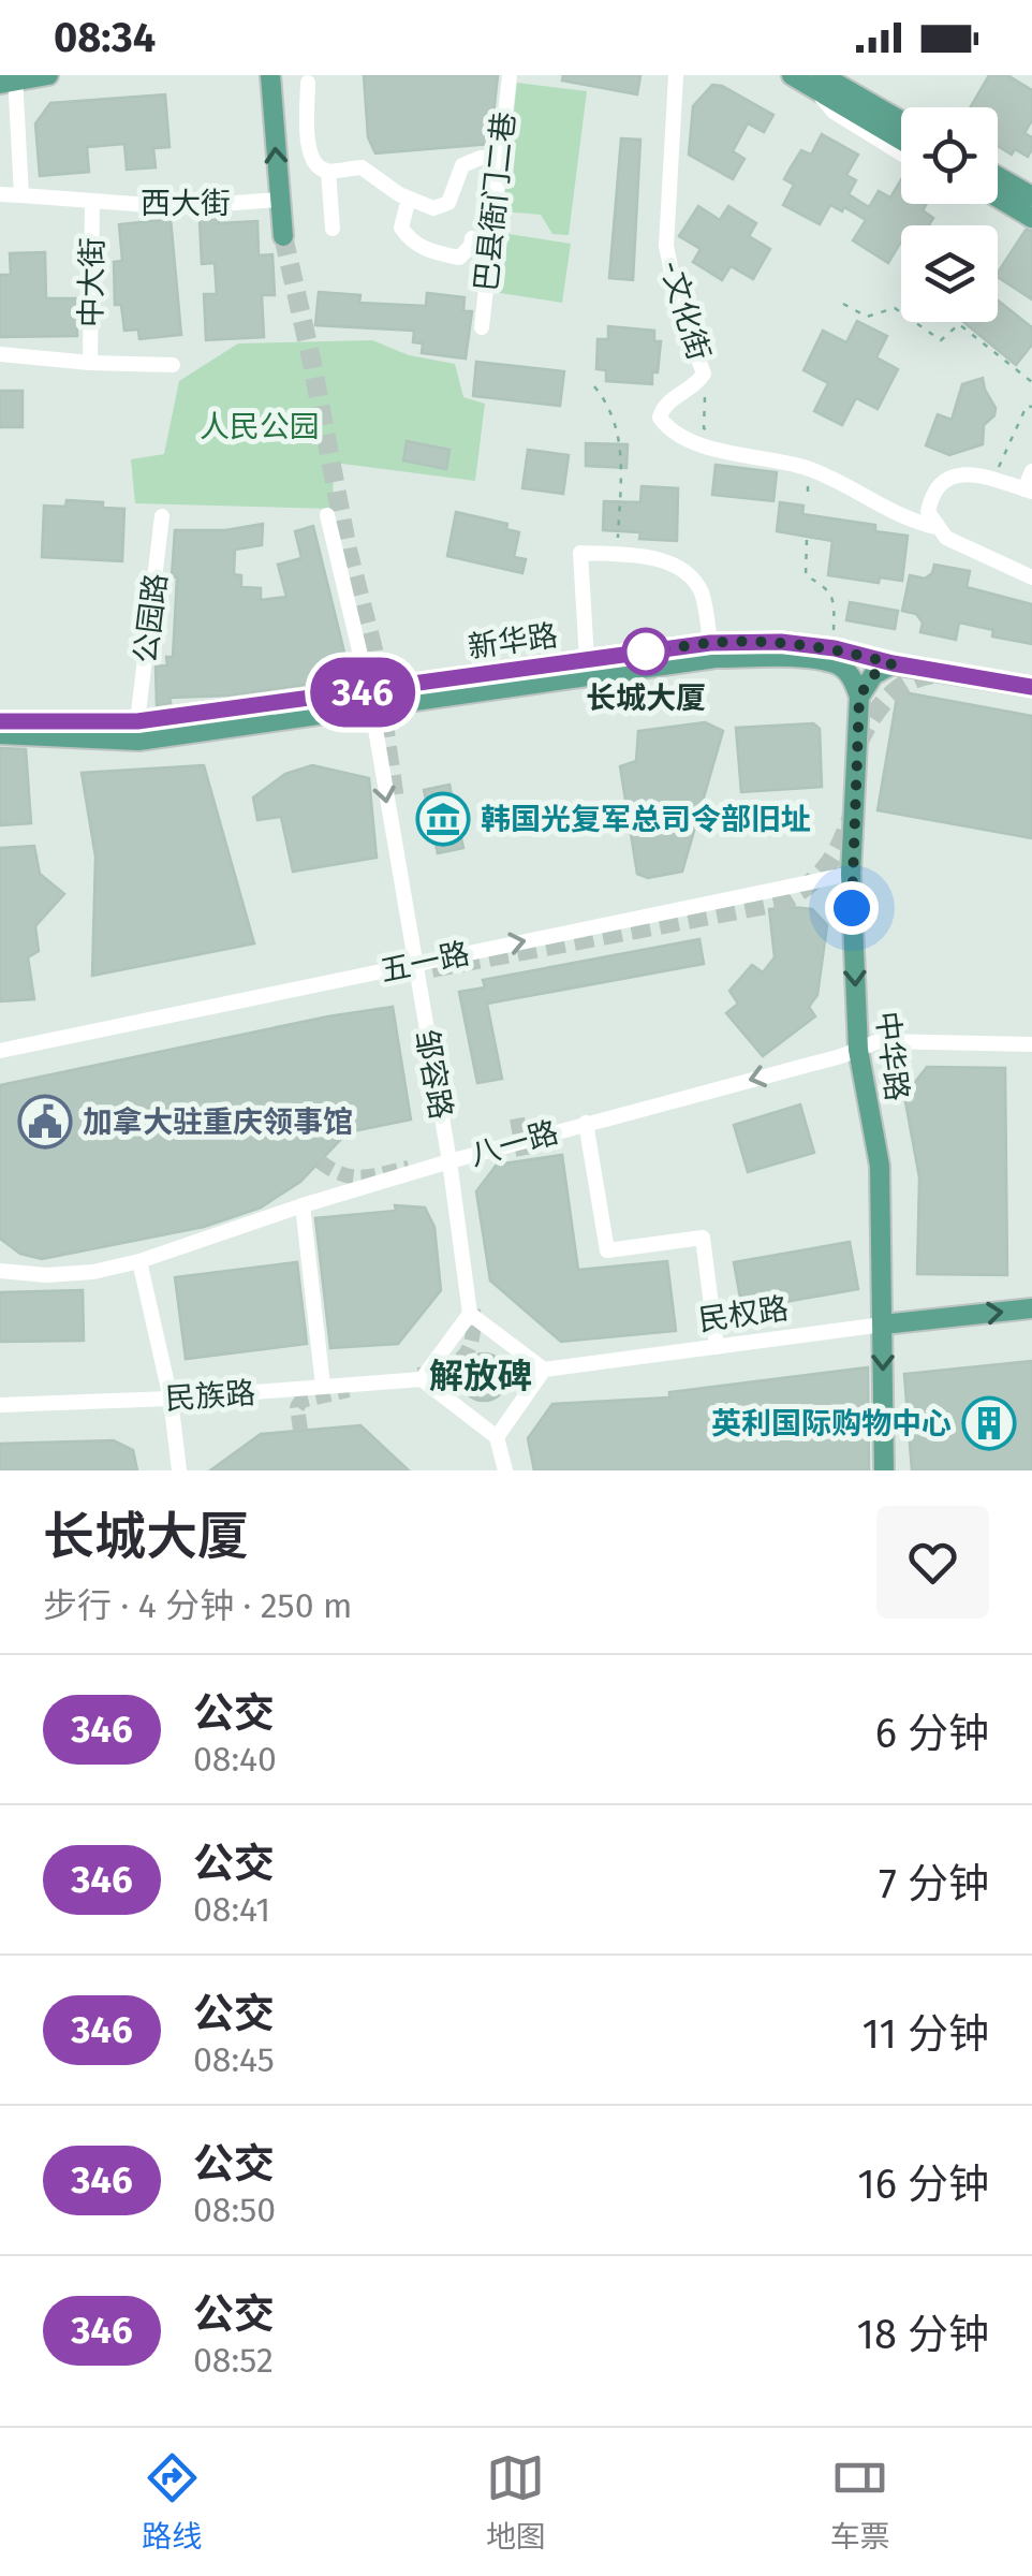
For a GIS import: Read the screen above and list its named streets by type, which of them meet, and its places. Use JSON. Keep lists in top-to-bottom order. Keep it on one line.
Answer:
{"streets":{"main road":["新华路","中华路","民权路"],"street":["巴县衙门二巷","西大街","中大街","-文化街","公园路","五一路","邹容路","八一路","民族路"]},"crossings":[["西大街","中大街"],["公园路","新华路"],["新华路","中华路"],["新华路","邹容路"],["五一路","中华路"],["五一路","邹容路"],["中华路","八一路"],["中华路","民权路"],["邹容路","八一路"]],"one_way":["五一路","中华路","邹容路"],"districts":["解放碑"],"parks":["人民公园"],"places":{"other":["长城大厦"],"museum":["韩国光复军总司令部旧址"],"public building":["加拿大驻重庆领事馆"],"building":["英利国际购物中心"]},"lines":["bus line 346"],"page":{"status":"08:34","on_map":"346","heading":["长城大厦","步行 · 4 分钟 · 250 m"],"list":[{"mark":"346","name":"公交","note":"08:40","value":"6 分钟"},{"mark":"346","name":"公交","note":"08:41","value":"7 分钟"},{"mark":"346","name":"公交","note":"08:45","value":"11 分钟"},{"mark":"346","name":"公交","note":"08:50","value":"16 分钟"},{"mark":"346","name":"公交","note":"08:52","value":"18 分钟"}],"tabs":["路线","地图","车票"]}}
